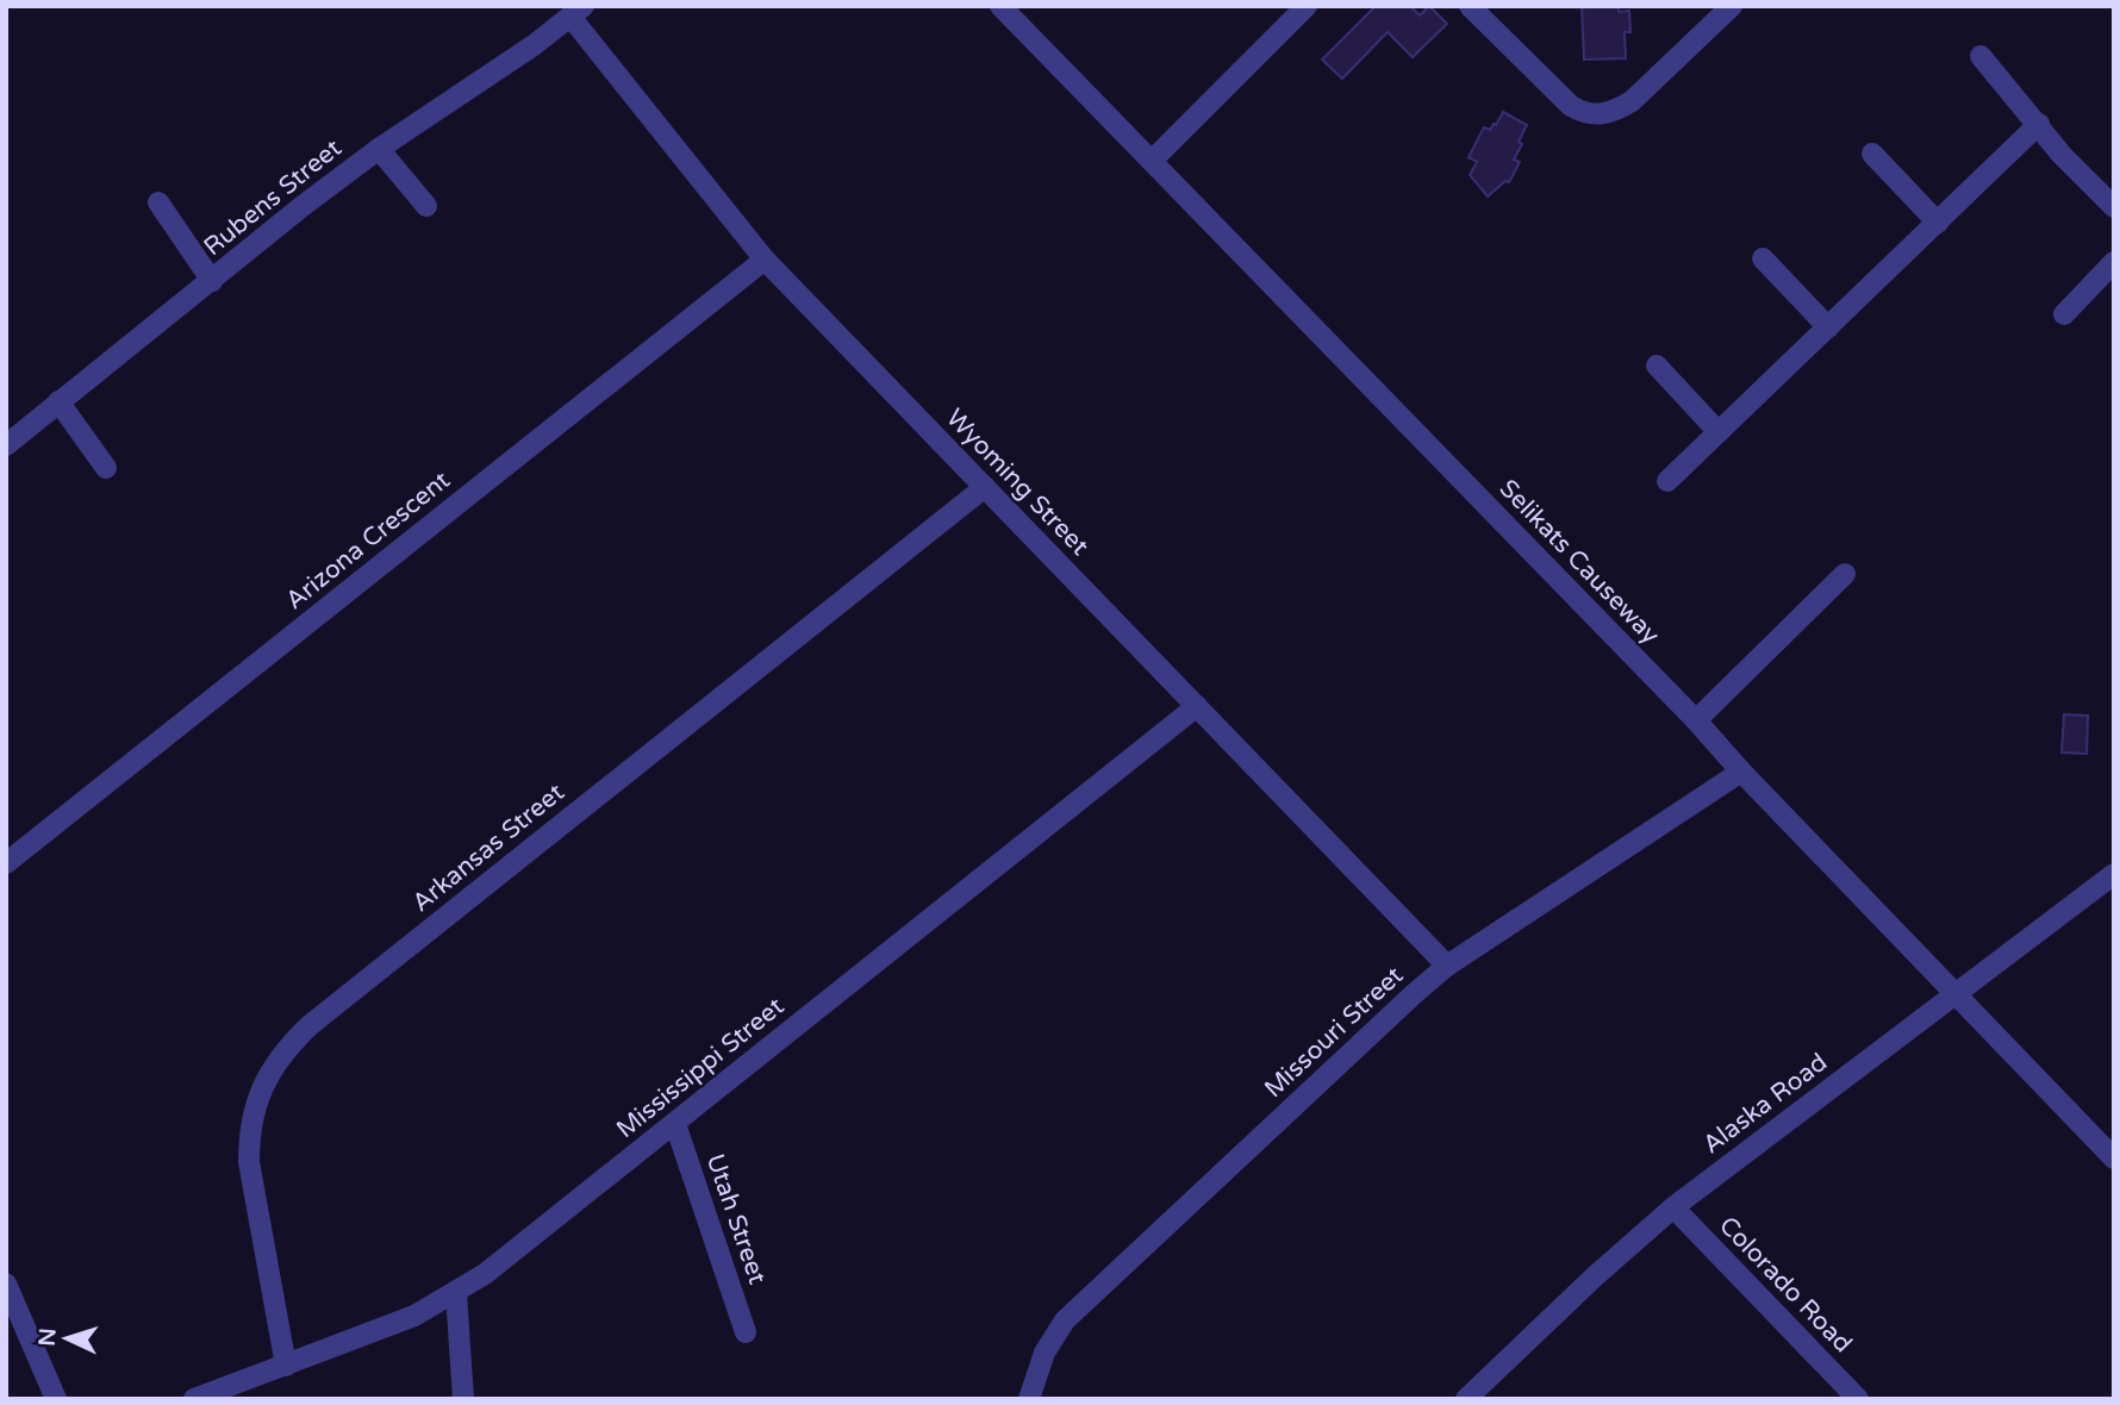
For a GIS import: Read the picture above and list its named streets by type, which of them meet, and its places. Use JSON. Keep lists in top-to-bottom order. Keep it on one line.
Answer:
{"streets":{"street":["Rubens Street","Wyoming Street","Arizona Crescent","Selikats Causeway","Arkansas Street","Missouri Street","Mississippi Street","Alaska Road","Utah Street","Colorado Road"]},"crossings":[["Rubens Street","Wyoming Street"],["Wyoming Street","Arizona Crescent"],["Wyoming Street","Arkansas Street"],["Wyoming Street","Missouri Street"],["Wyoming Street","Mississippi Street"],["Selikats Causeway","Missouri Street"],["Selikats Causeway","Alaska Road"],["Arkansas Street","Mississippi Street"],["Mississippi Street","Utah Street"],["Alaska Road","Colorado Road"]],"north":"left"}
